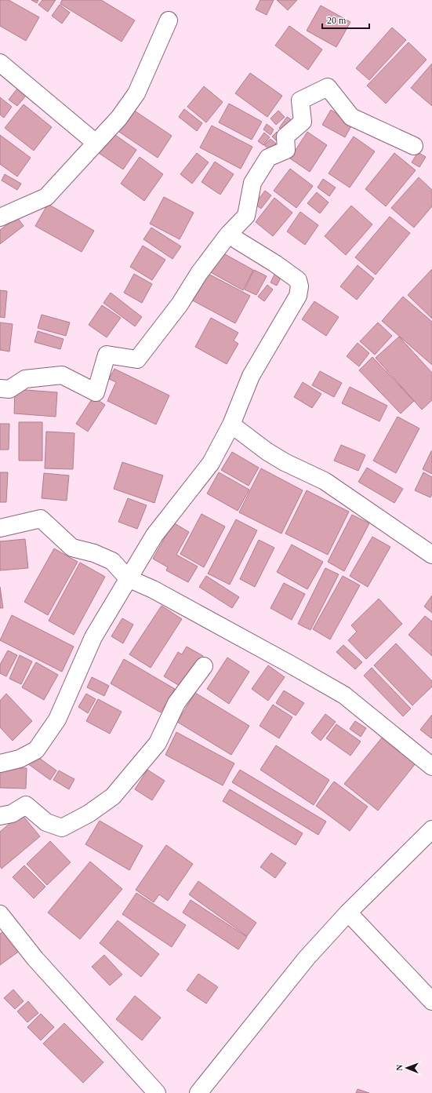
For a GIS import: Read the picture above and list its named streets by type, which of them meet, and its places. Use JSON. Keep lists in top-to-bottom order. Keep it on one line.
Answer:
{"scale_bar":"20 m","north":"left"}
